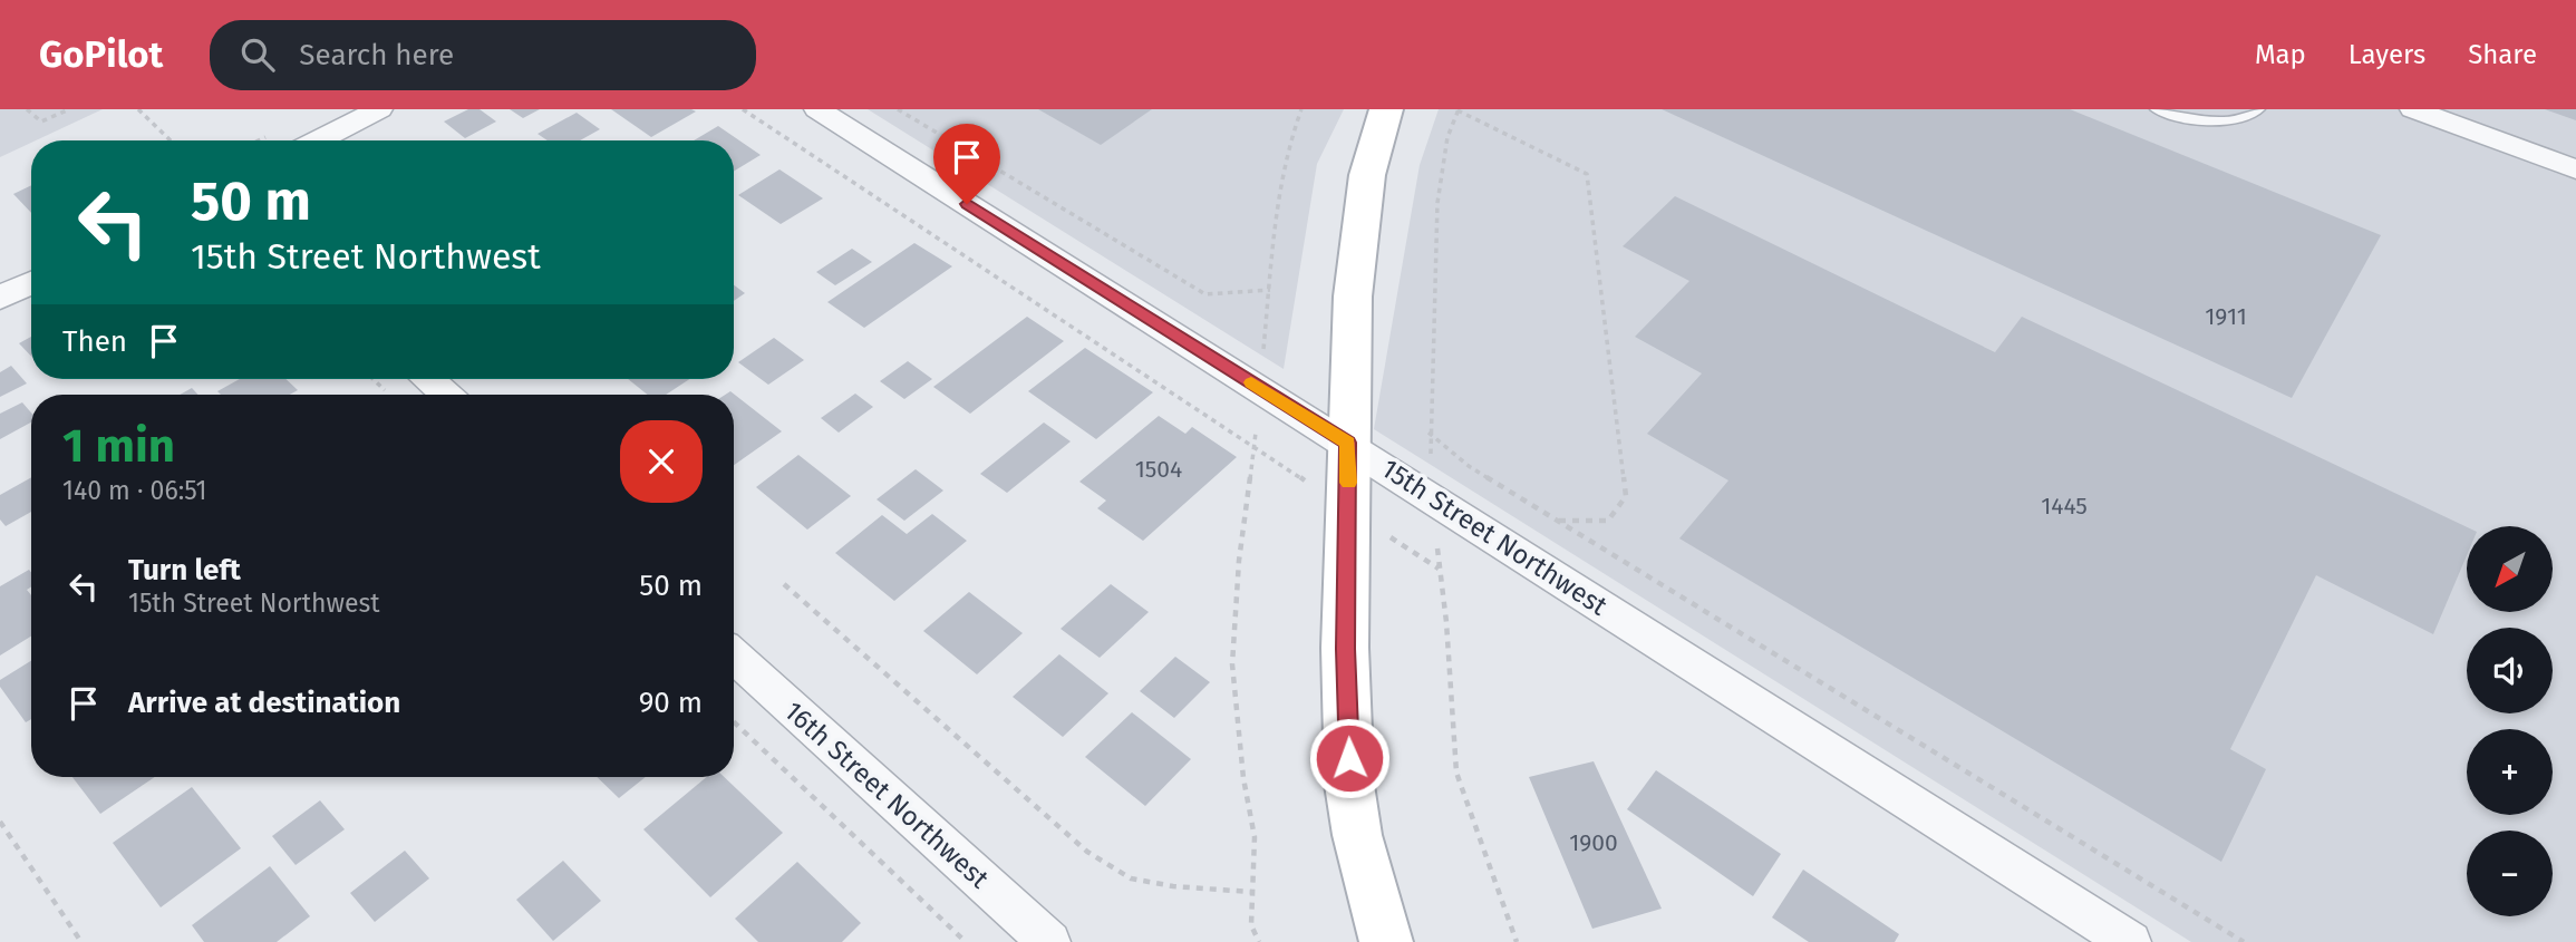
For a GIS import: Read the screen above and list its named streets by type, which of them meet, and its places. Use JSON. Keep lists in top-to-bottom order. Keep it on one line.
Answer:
{"streets":{"street":["15th Street Northwest","16th Street Northwest"]},"house_numbers":["1911","1504","1445","1900"],"north":"bottom left","page":{"header":"GoPilot","search":"Search here","nav":["Map","Layers","Share"],"turn":["50 m","15th Street Northwest"],"then":"Then","heading":["1 min","140 m · 06:51"],"map_buttons":["+","−"],"list":[{"name":"Turn left","note":"15th Street Northwest","value":"50 m"},{"name":"Arrive at destination","value":"90 m"}]}}
